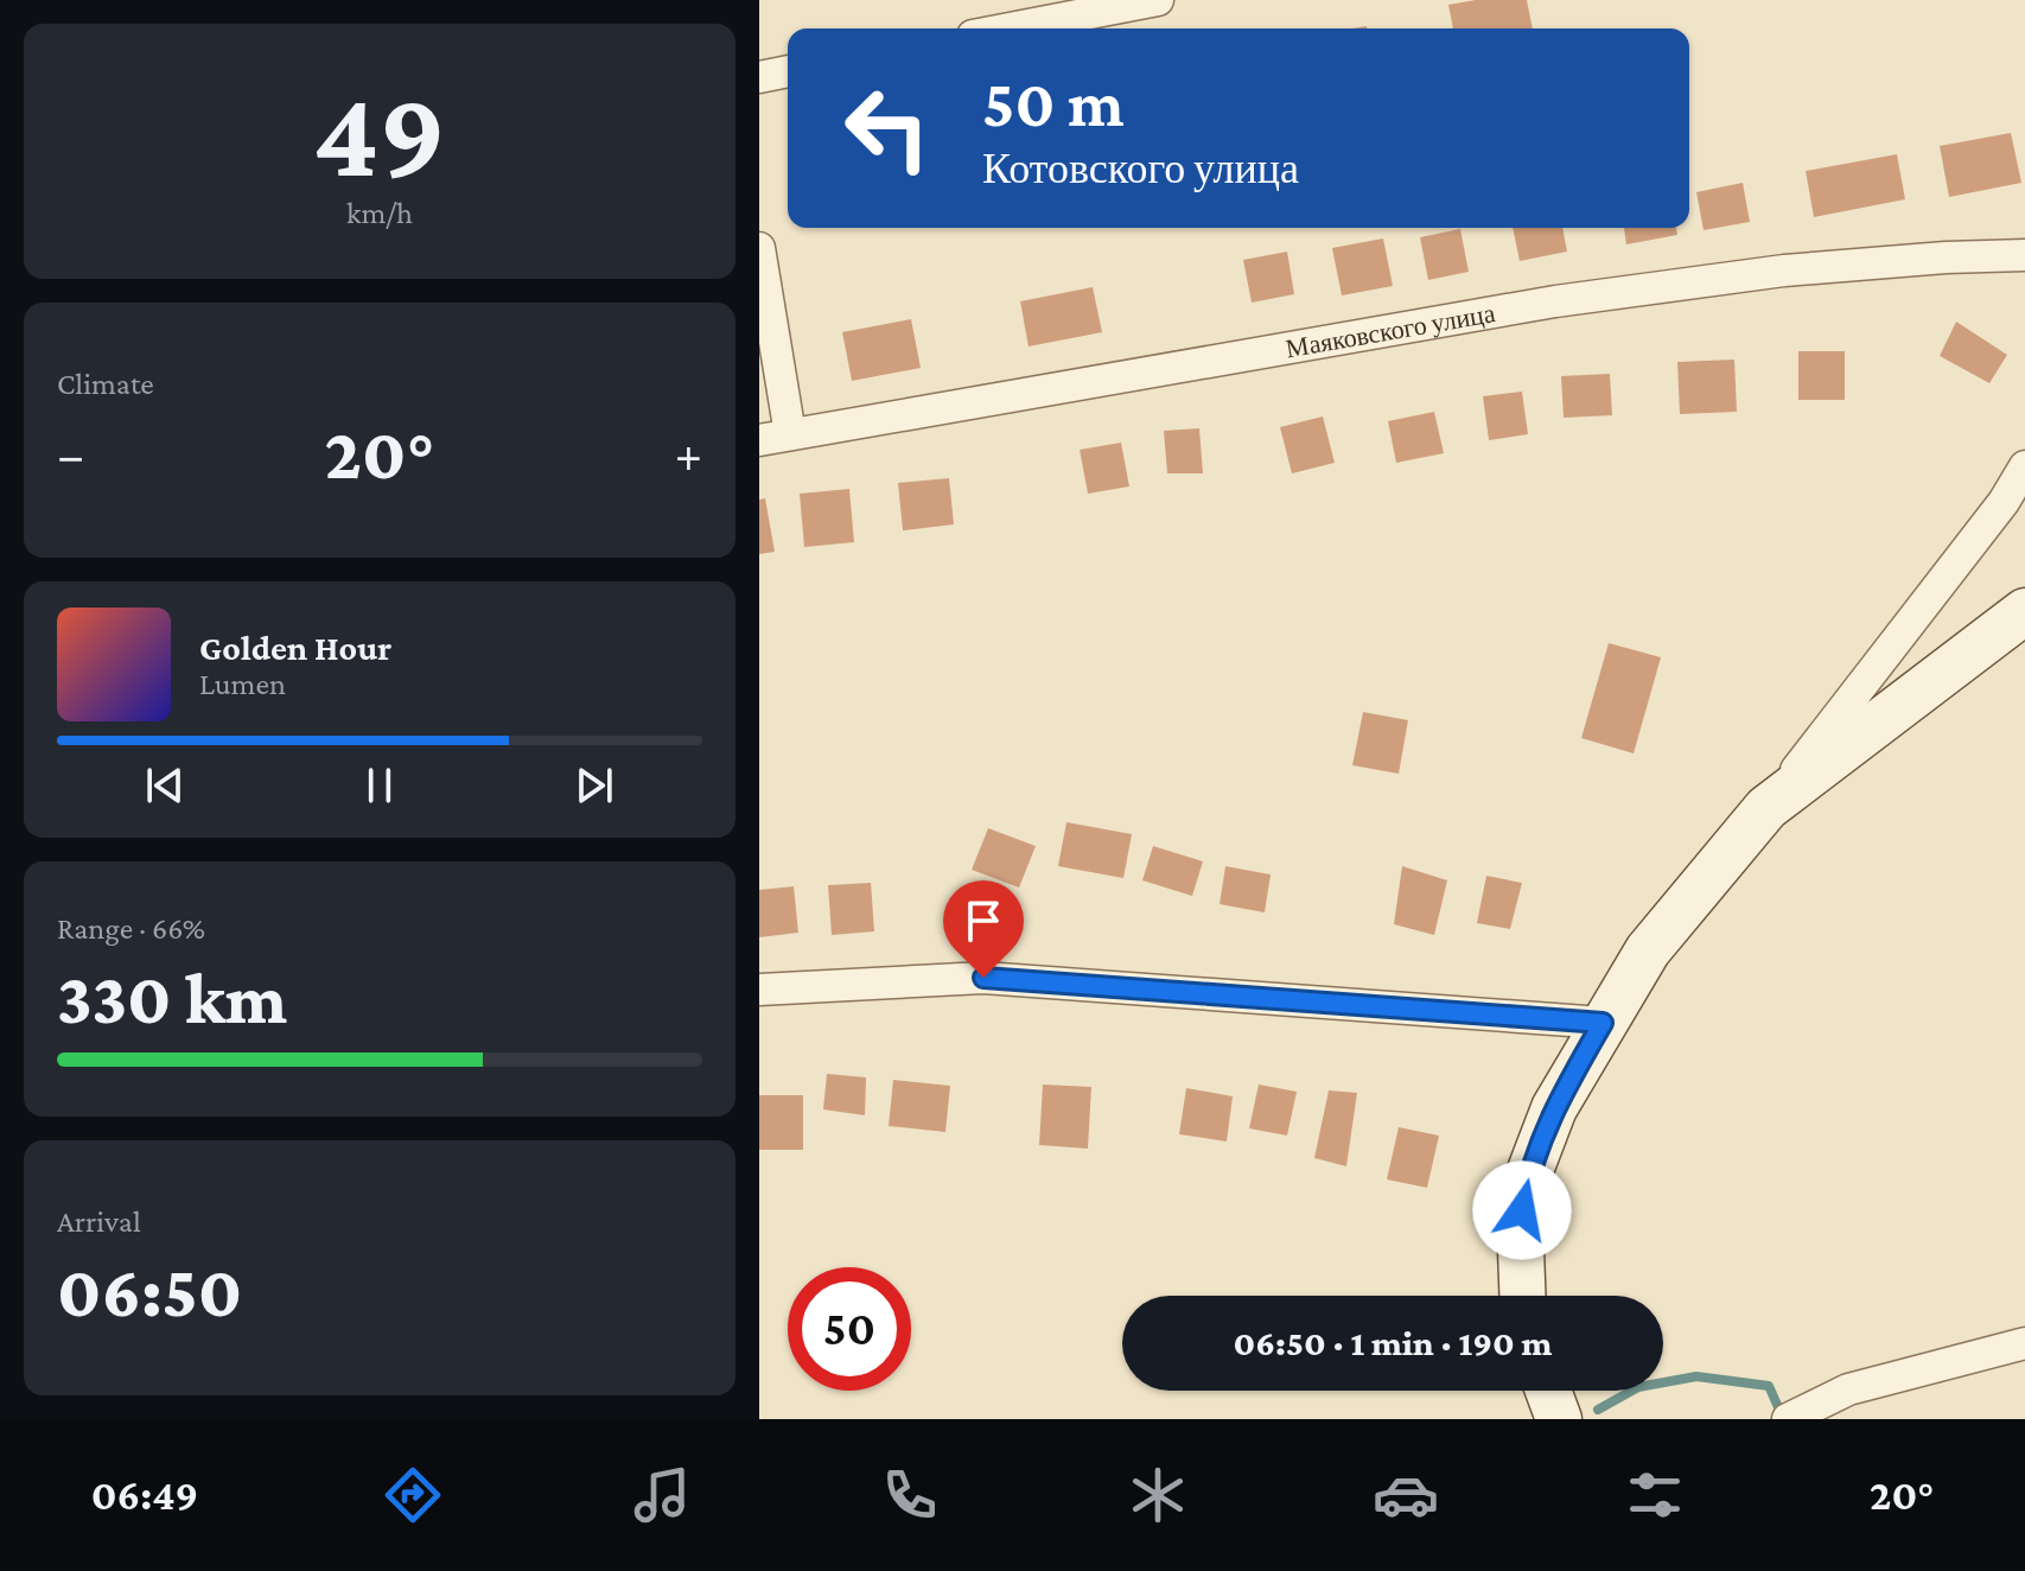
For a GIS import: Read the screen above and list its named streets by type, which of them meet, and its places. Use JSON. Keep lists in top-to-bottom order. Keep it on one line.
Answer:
{"streets":{"street":["Маяковского улица"]},"page":{"tile":[["49","km/h"],"Climate",["Range · 66%","330 km"],["Arrival","06:50"]],"turn":["50 m","Котовского улица"],"heat":["−","20°","+"],"song":["Golden Hour","Lumen"],"limit":"50","trip":"06:50 · 1 min · 190 m","tabs":["06:49","20°"]}}
